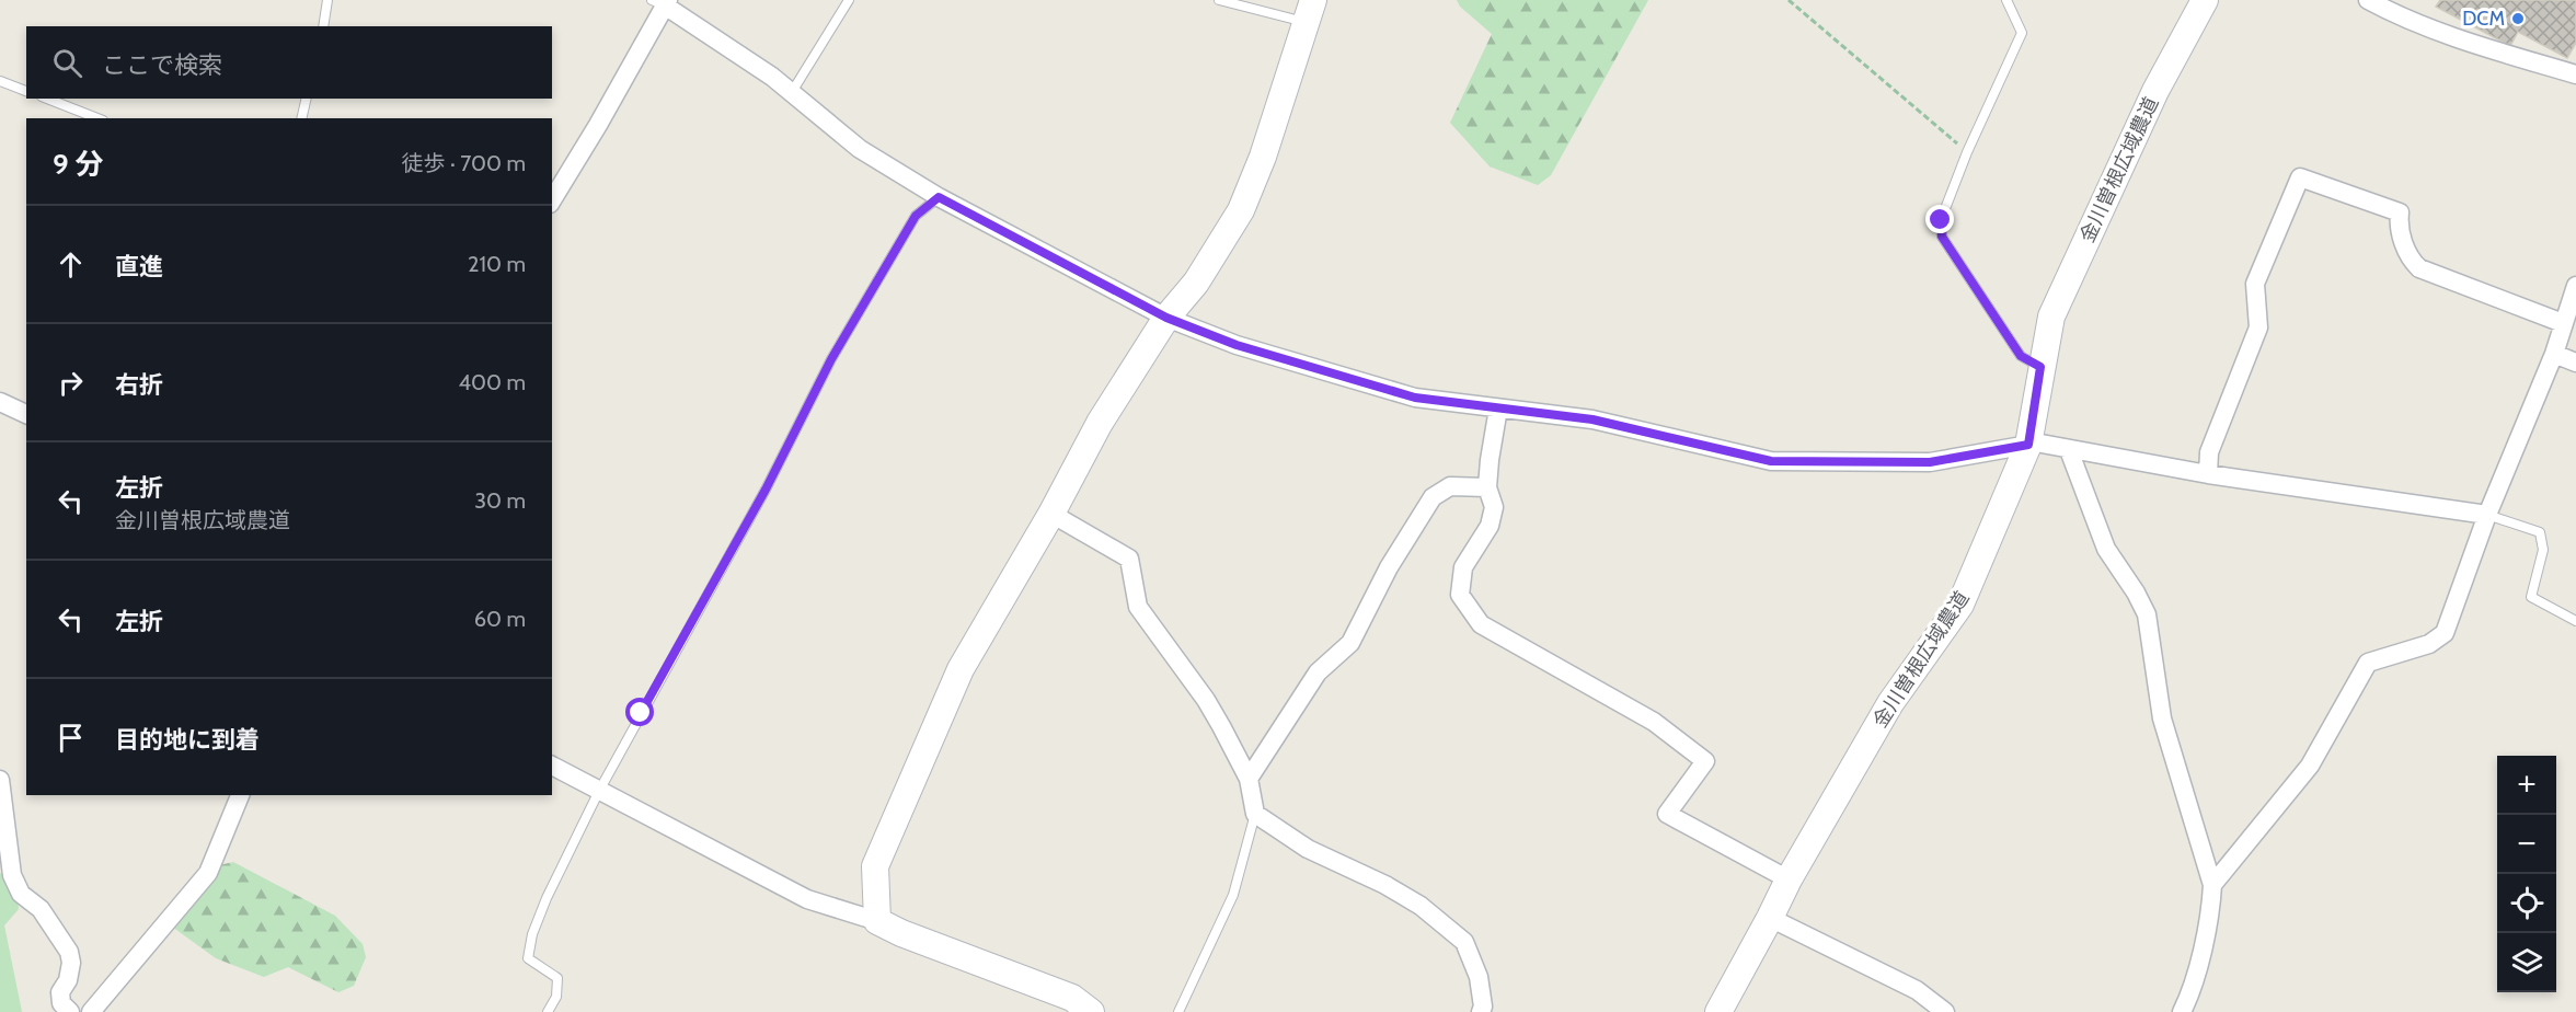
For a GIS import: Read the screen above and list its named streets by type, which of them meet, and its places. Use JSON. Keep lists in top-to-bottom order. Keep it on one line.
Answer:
{"streets":{"street":["金川曽根広域農道"]},"places":["DCM"],"page":{"search":"ここで検索","heading":["9 分","徒歩 · 700 m"],"list":[["直進","210 m"],["右折","400 m"],["左折","金川曽根広域農道","30 m"],["左折","60 m"],"目的地に到着"],"map_buttons":["+","−"]}}
